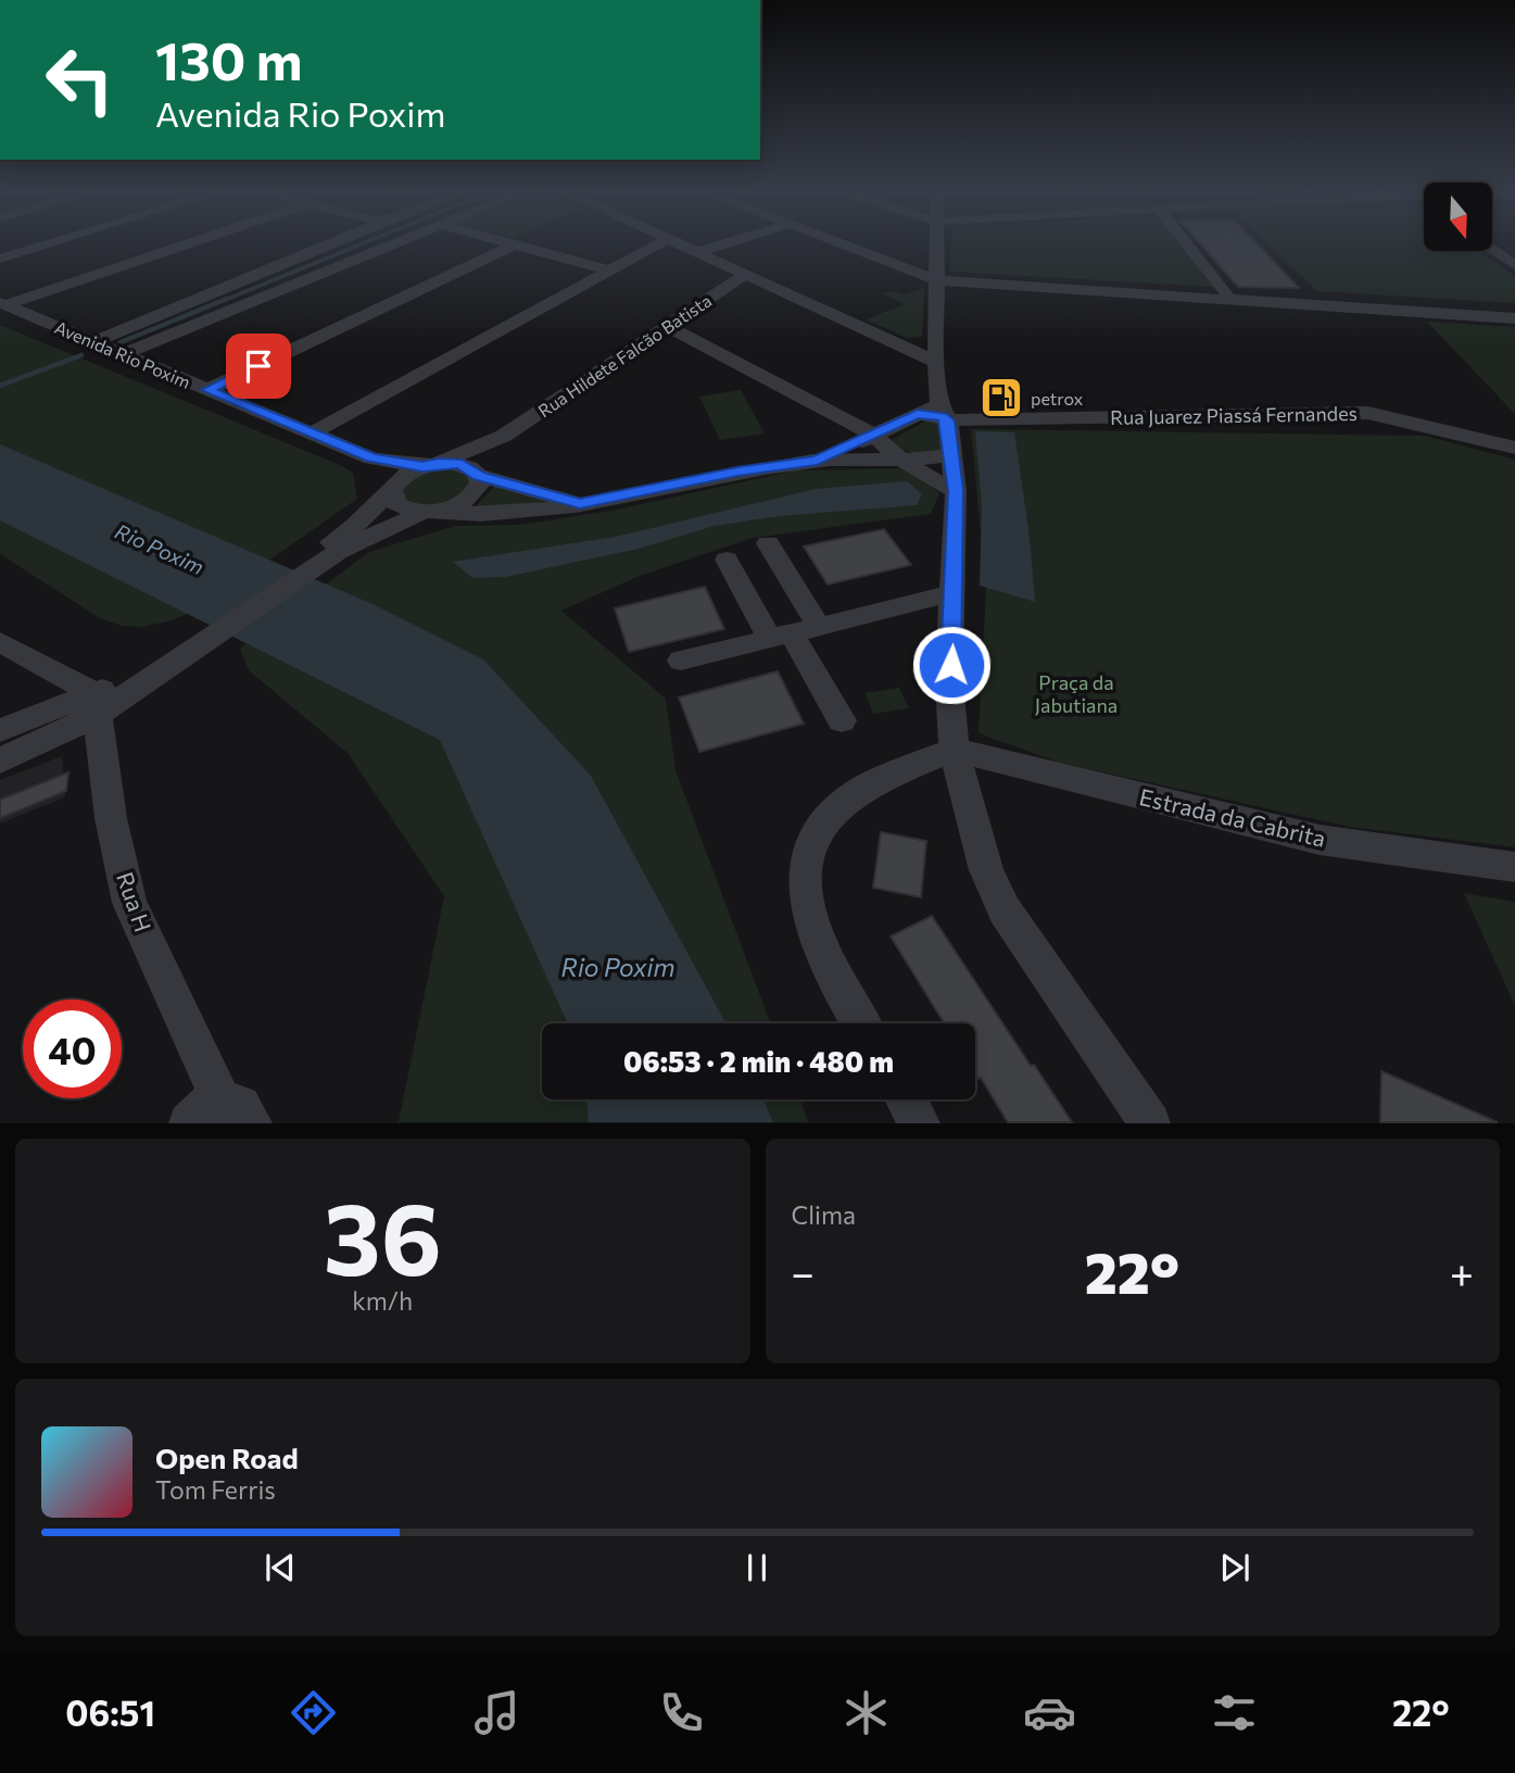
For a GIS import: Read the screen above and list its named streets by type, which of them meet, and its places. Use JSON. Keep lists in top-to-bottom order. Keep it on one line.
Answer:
{"streets":{"street":["Avenida Rio Poxim","Rua Hildete Falcão Batista","Rua Juarez Piassá Fernandes","Estrada da Cabrita","Rua H"]},"crossings":[["Avenida Rio Poxim","Rua Hildete Falcão Batista"]],"water":["Rio Poxim"],"parks":["Praça da Jabutiana"],"places":{"fuel station":["petrox"]},"north":"bottom","page":{"turn":["130 m","Avenida Rio Poxim"],"limit":"40","trip":"06:53 · 2 min · 480 m","tile":[["36","km/h"],"Clima"],"heat":["−","22°","+"],"song":["Open Road","Tom Ferris"],"tabs":["06:51","22°"]}}
